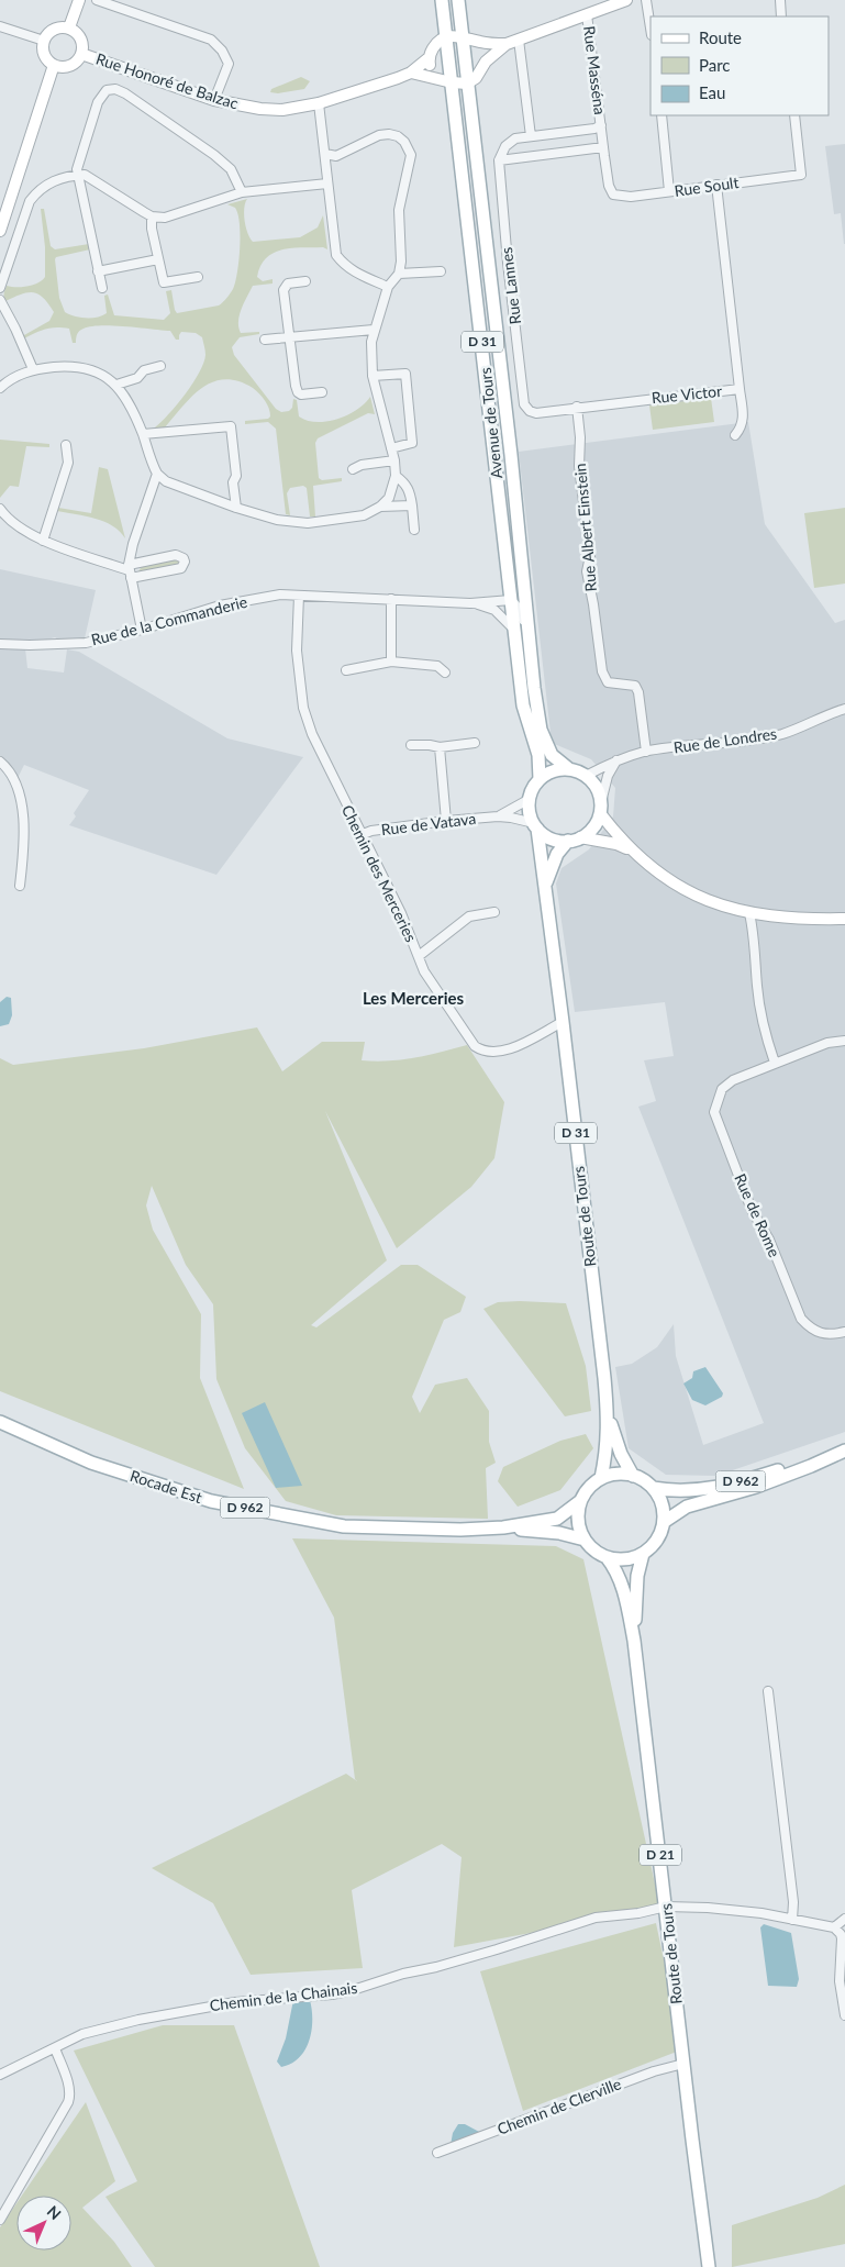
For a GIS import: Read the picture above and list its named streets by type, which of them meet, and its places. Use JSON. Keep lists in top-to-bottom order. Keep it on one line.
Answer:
{"streets":{"main road":["D 31","Avenue de Tours","Route de Tours","D 962","Rocade Est","D 21"],"street":["Rue Masséna","Rue Honoré de Balzac","Rue Soult","Rue Lannes","Rue Victor","Rue Albert Einstein","Rue de la Commanderie","Rue de Londres","Rue de Vatava","Chemin des Merceries","Rue de Rome","Chemin de la Chainais","Chemin de Clerville"]},"crossings":[["Rue Masséna","Rue Soult"],["Rue Soult","Rue Victor"],["Rue Lannes","Rue Victor"],["Rue Victor","Rue Albert Einstein"],["Avenue de Tours","Rue de la Commanderie"],["Avenue de Tours","Rue de Londres"],["Avenue de Tours","Rue de Vatava"],["Avenue de Tours","Route de Tours"],["Rue Albert Einstein","Rue de Londres"],["Rue de la Commanderie","Chemin des Merceries"],["Rue de Londres","Rue de Vatava"],["Rue de Londres","Route de Tours"],["Rue de Vatava","Chemin des Merceries"],["Rue de Vatava","Route de Tours"],["Chemin des Merceries","Route de Tours"],["Route de Tours","D 962"],["Route de Tours","Rocade Est"],["Route de Tours","Chemin de la Chainais"],["Route de Tours","Chemin de Clerville"],["D 962","Rocade Est"]],"districts":["Les Merceries"],"legend":["Route","Parc","Eau"],"north":"top right"}
